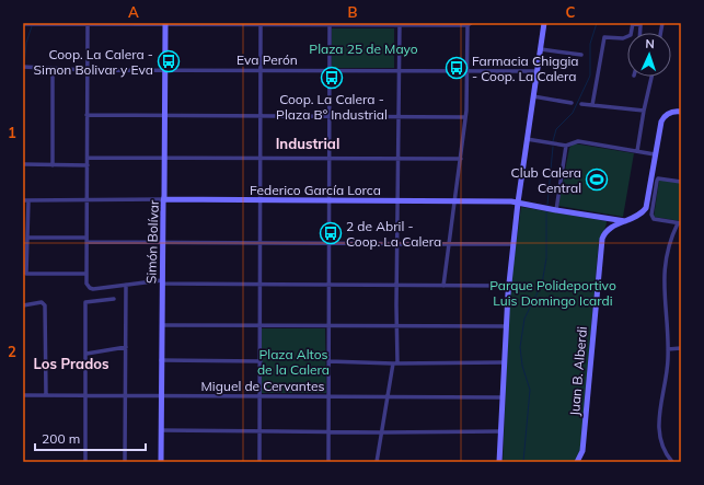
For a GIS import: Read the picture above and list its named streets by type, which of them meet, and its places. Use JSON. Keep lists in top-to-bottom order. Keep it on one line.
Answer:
{"streets":{"street":["Eva Perón","Federico García Lorca","Simón Bolívar","Juan B. Alberdi","Miguel de Cervantes"]},"crossings":[["Eva Perón","Simón Bolívar"],["Federico García Lorca","Simón Bolívar"],["Simón Bolívar","Miguel de Cervantes"]],"districts":["Industrial","Los Prados"],"parks":["Plaza 25 de Mayo","Parque Polideportivo Luis Domingo Icardi","Plaza Altos de la Calera"],"places":{"bus stop":["Coop. La Calera - Simon Bolivar y Eva","Farmacia Chiggia - Coop. La Calera","Coop. La Calera - Plaza B° Industrial","2 de Abril - Coop. La Calera"],"sports":["Club Calera Central"]},"scale_bar":"200 m","north":"top","grid":{"columns":["A","B","C"],"rows":["1","2"]}}
